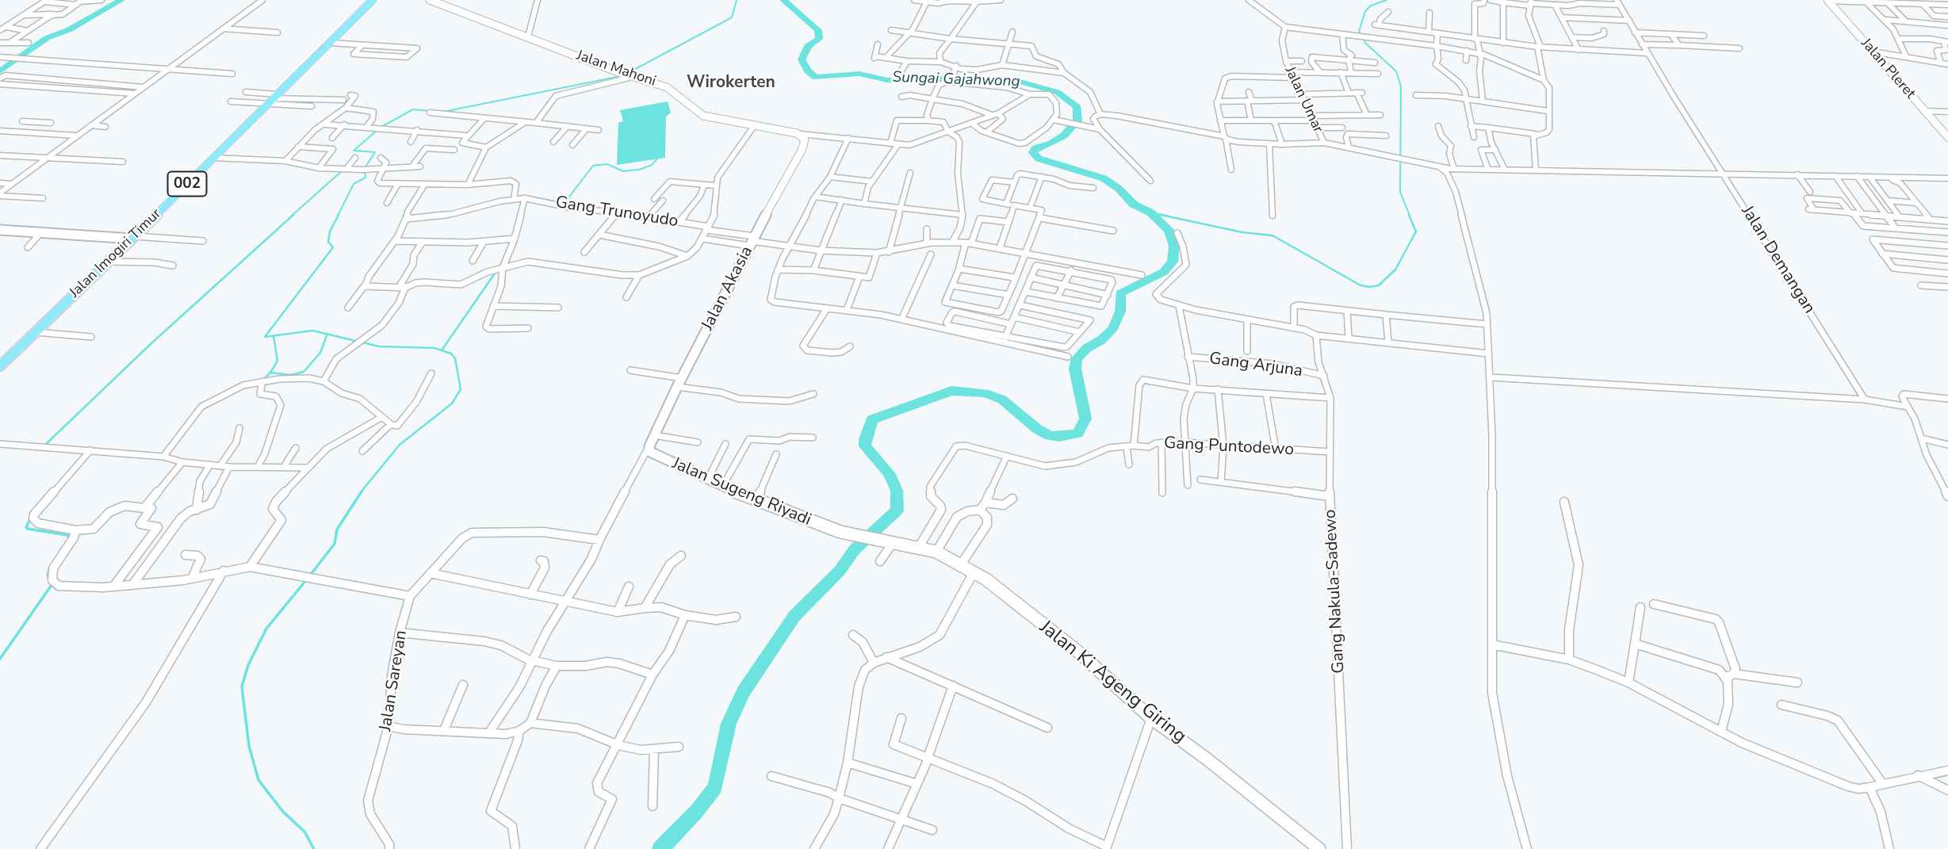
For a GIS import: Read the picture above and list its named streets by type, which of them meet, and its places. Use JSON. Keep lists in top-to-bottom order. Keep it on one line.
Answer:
{"streets":{"main road":["002","Jalan Imogiri Timur"],"street":["Jalan Mahoni","Jalan Pleret","Jalan Umar","Gang Trunoyudo","Jalan Demangan","Jalan Akasia","Gang Arjuna","Gang Puntodewo","Jalan Sugeng Riyadi","Gang Nakula-Sadewo","Jalan Sareyan","Jalan Ki Ageng Giring"]},"crossings":[["Jalan Mahoni","Jalan Akasia"],["Jalan Umar","Jalan Demangan"],["Gang Trunoyudo","Jalan Akasia"],["Jalan Akasia","Jalan Sugeng Riyadi"],["Gang Arjuna","Gang Nakula-Sadewo"],["Gang Puntodewo","Gang Nakula-Sadewo"],["Gang Puntodewo","Jalan Ki Ageng Giring"],["Jalan Sugeng Riyadi","Jalan Ki Ageng Giring"]],"districts":["Wirokerten"],"water":["Sungai Gajahwong"]}
